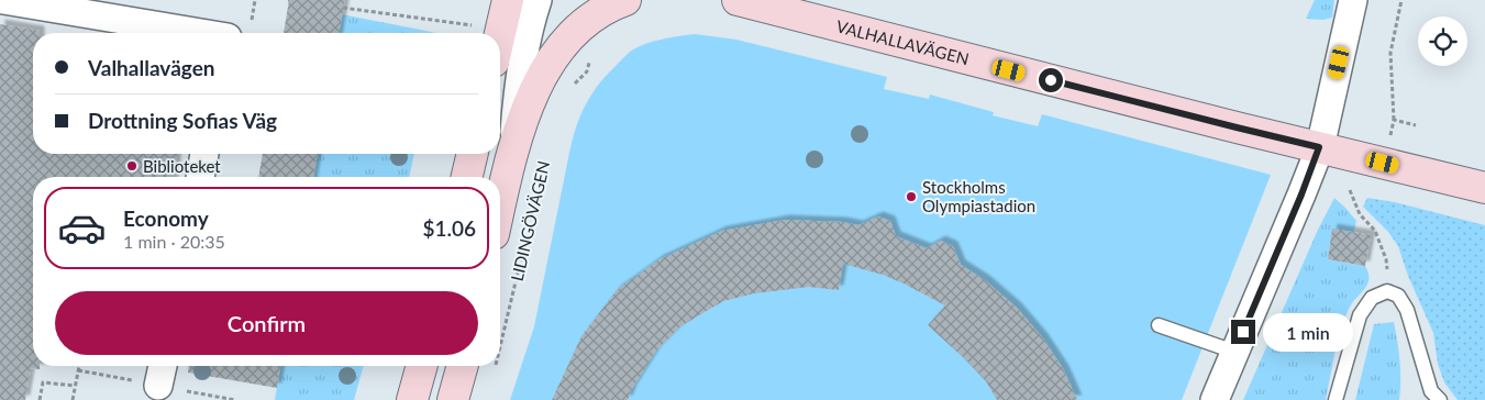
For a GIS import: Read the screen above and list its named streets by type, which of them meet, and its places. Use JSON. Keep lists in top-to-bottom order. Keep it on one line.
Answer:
{"streets":{"main road":["VALHALLAVÄGEN","LIDINGÖVÄGEN"]},"places":["Biblioteket","Stockholms Olympiastadion"],"page":{"banner":["Valhallavägen","Drottning Sofias Väg"],"list":[{"name":"Economy","note":"1 min · 20:35","value":"$1.06"}],"buttons":"Confirm","bubble":"1 min"}}
